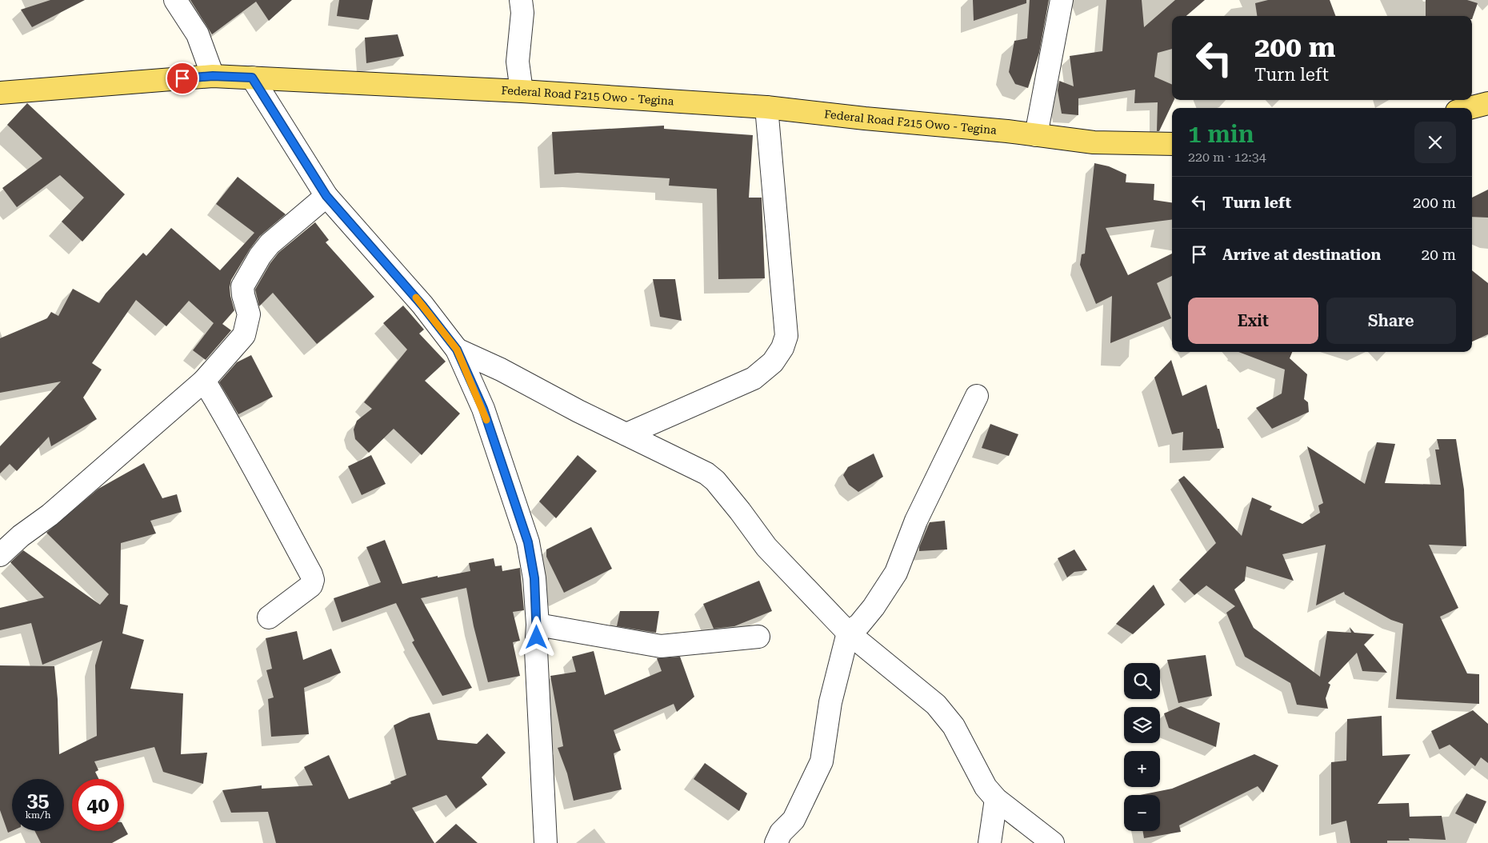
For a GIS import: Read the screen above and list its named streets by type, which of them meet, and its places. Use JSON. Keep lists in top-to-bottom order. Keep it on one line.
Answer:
{"streets":{"main road":["Federal Road F215 Owo - Tegina"]},"page":{"turn":["200 m","Turn left"],"heading":["1 min","220 m · 12:34"],"list":[{"name":"Turn left","value":"200 m"},{"name":"Arrive at destination","value":"20 m"}],"buttons":["Exit","Share"],"map_buttons":["+","−"],"speed":"35 km/h","limit":"40"}}
